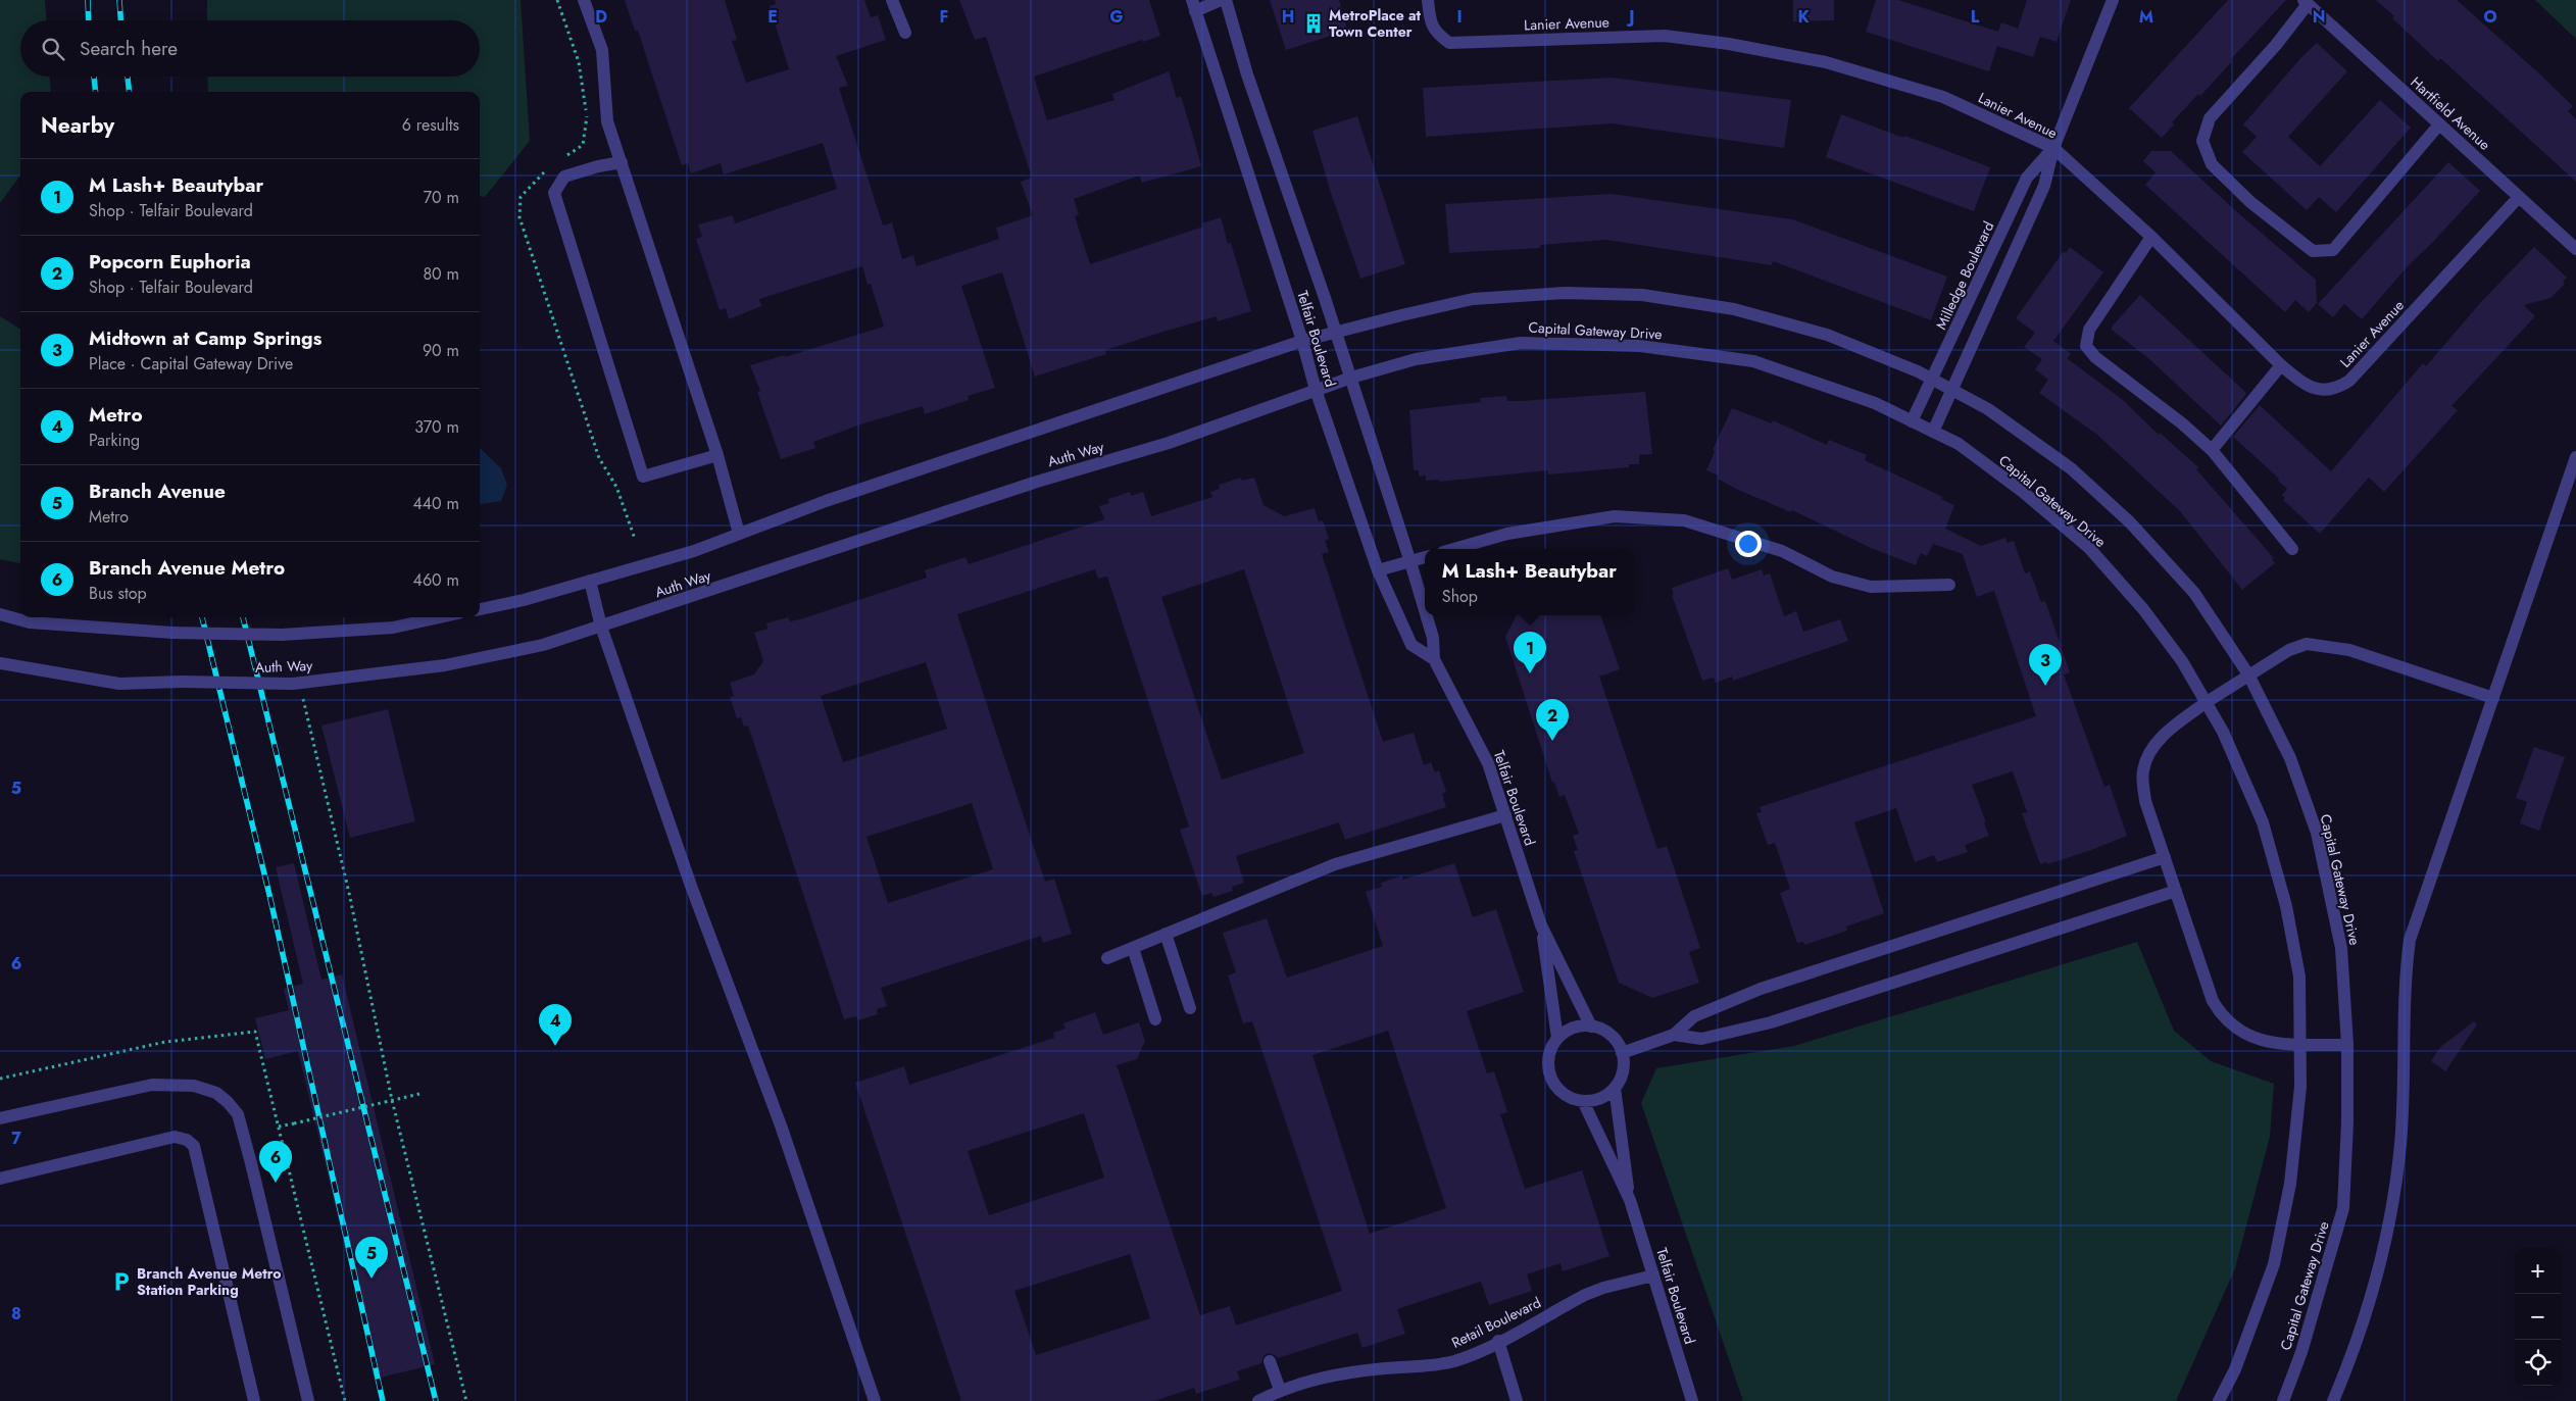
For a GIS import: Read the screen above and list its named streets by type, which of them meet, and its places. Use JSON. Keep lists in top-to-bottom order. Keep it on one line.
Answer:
{"streets":{"street":["Lanier Avenue","Hartfield Avenue","Milledge Boulevard","Capital Gateway Drive","Telfair Boulevard","Auth Way","Retail Boulevard"]},"crossings":[["Lanier Avenue","Hartfield Avenue"],["Lanier Avenue","Milledge Boulevard"],["Milledge Boulevard","Capital Gateway Drive"],["Capital Gateway Drive","Telfair Boulevard"],["Capital Gateway Drive","Auth Way"],["Telfair Boulevard","Auth Way"],["Telfair Boulevard","Retail Boulevard"]],"places":{"building":["MetroPlace at Town Center"],"parking":["Branch Avenue Metro Station Parking"]},"page":{"search":"Search here","heading":["Nearby","6 results"],"list":[{"mark":"1","name":"M Lash+ Beautybar","note":"Shop · Telfair Boulevard","value":"70 m"},{"mark":"2","name":"Popcorn Euphoria","note":"Shop · Telfair Boulevard","value":"80 m"},{"mark":"3","name":"Midtown at Camp Springs","note":"Place · Capital Gateway Drive","value":"90 m"},{"mark":"4","name":"Metro","note":"Parking","value":"370 m"},{"mark":"5","name":"Branch Avenue","note":"Metro","value":"440 m"},{"mark":"6","name":"Branch Avenue Metro","note":"Bus stop","value":"460 m"}],"popup":["M Lash+ Beautybar","Shop"],"pins":["1","3","2","4","6","5"],"map_buttons":["+","−"]},"grid":{"columns":["D","E","F","G","H","I","J","K","L","M","N","O"],"rows":["5","6","7","8"]}}
